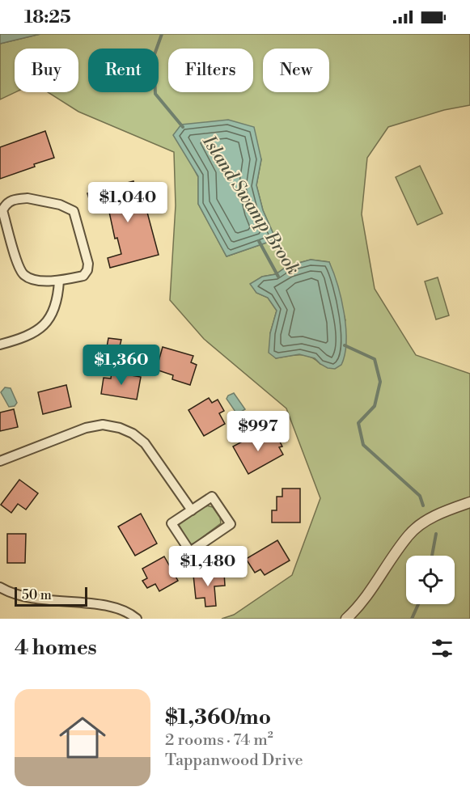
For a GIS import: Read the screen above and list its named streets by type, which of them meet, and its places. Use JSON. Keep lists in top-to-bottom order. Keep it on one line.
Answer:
{"water":["Island Swamp Brook"],"scale_bar":"50 m","page":{"status":"18:25","chip":["Buy","Rent","Filters","New"],"price":["$1,040","$1,360","$997","$1,480"],"scale":"50 m","heading":"4 homes","list":[{"name":"$1,360/mo","note":"2 rooms · 74 m² · Tappanwood Drive"}]}}
